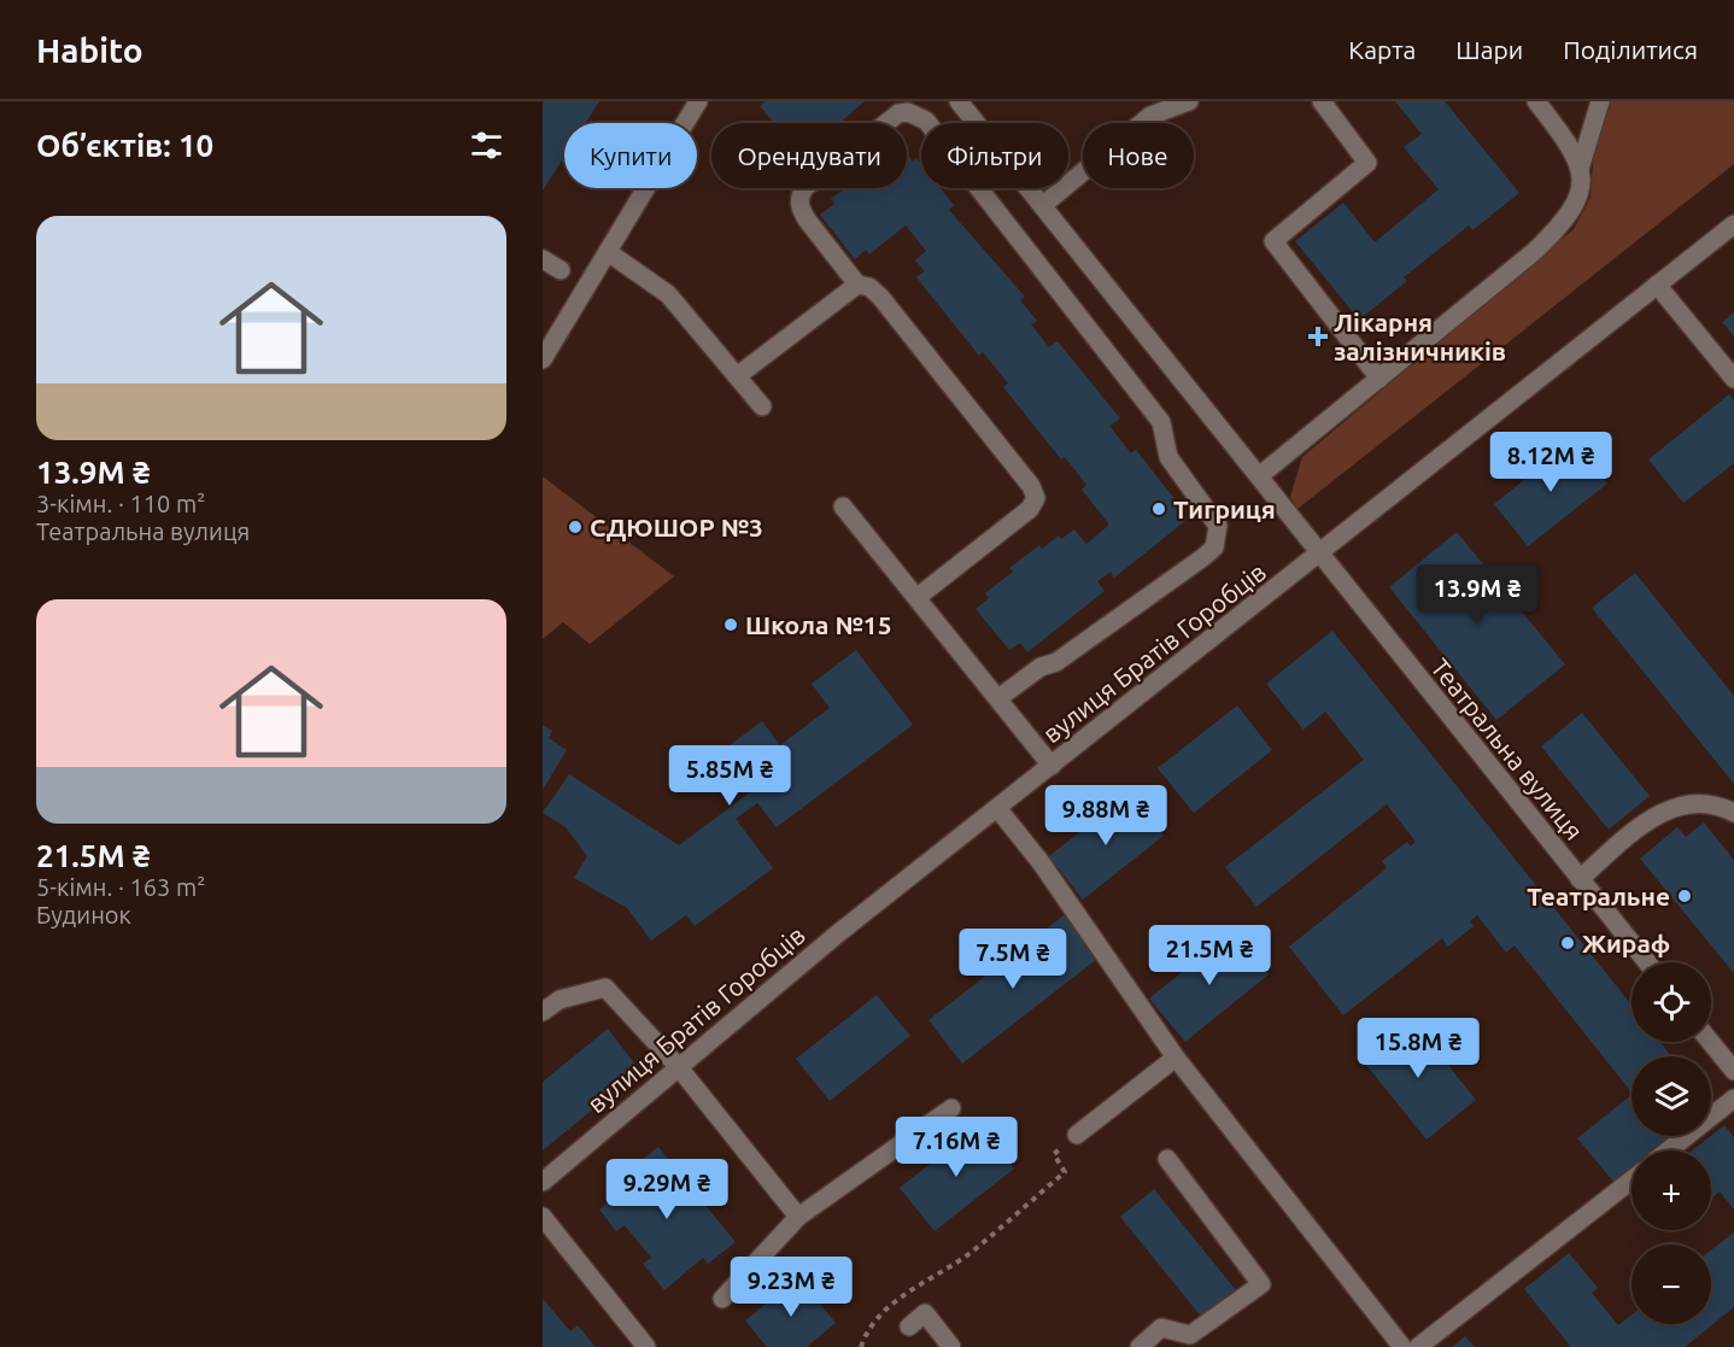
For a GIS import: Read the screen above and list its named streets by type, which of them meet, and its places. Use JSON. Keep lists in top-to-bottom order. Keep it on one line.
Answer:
{"streets":{"street":["вулиця Братів Горобців","Театральна вулиця"]},"crossings":[["вулиця Братів Горобців","Театральна вулиця"]],"places":{"health":["Лікарня залізничників"],"other":["Тигриця","СДЮШОР №3","Школа №15","Театральне","Жираф"]},"page":{"header":"Habito","nav":["Карта","Шари","Поділитися"],"heading":"Об’єктів: 10","chip":["Купити","Орендувати","Фільтри","Нове"],"list":[{"name":"13.9M ₴","note":"3-кімн. · 110 m² · Театральна вулиця"},{"name":"21.5M ₴","note":"5-кімн. · 163 m² · Будинок"}],"price":["8.12M ₴","13.9M ₴","5.85M ₴","9.88M ₴","21.5M ₴","7.5M ₴","15.8M ₴","7.16M ₴","9.29M ₴","9.23M ₴"],"map_buttons":["+","−"]}}
